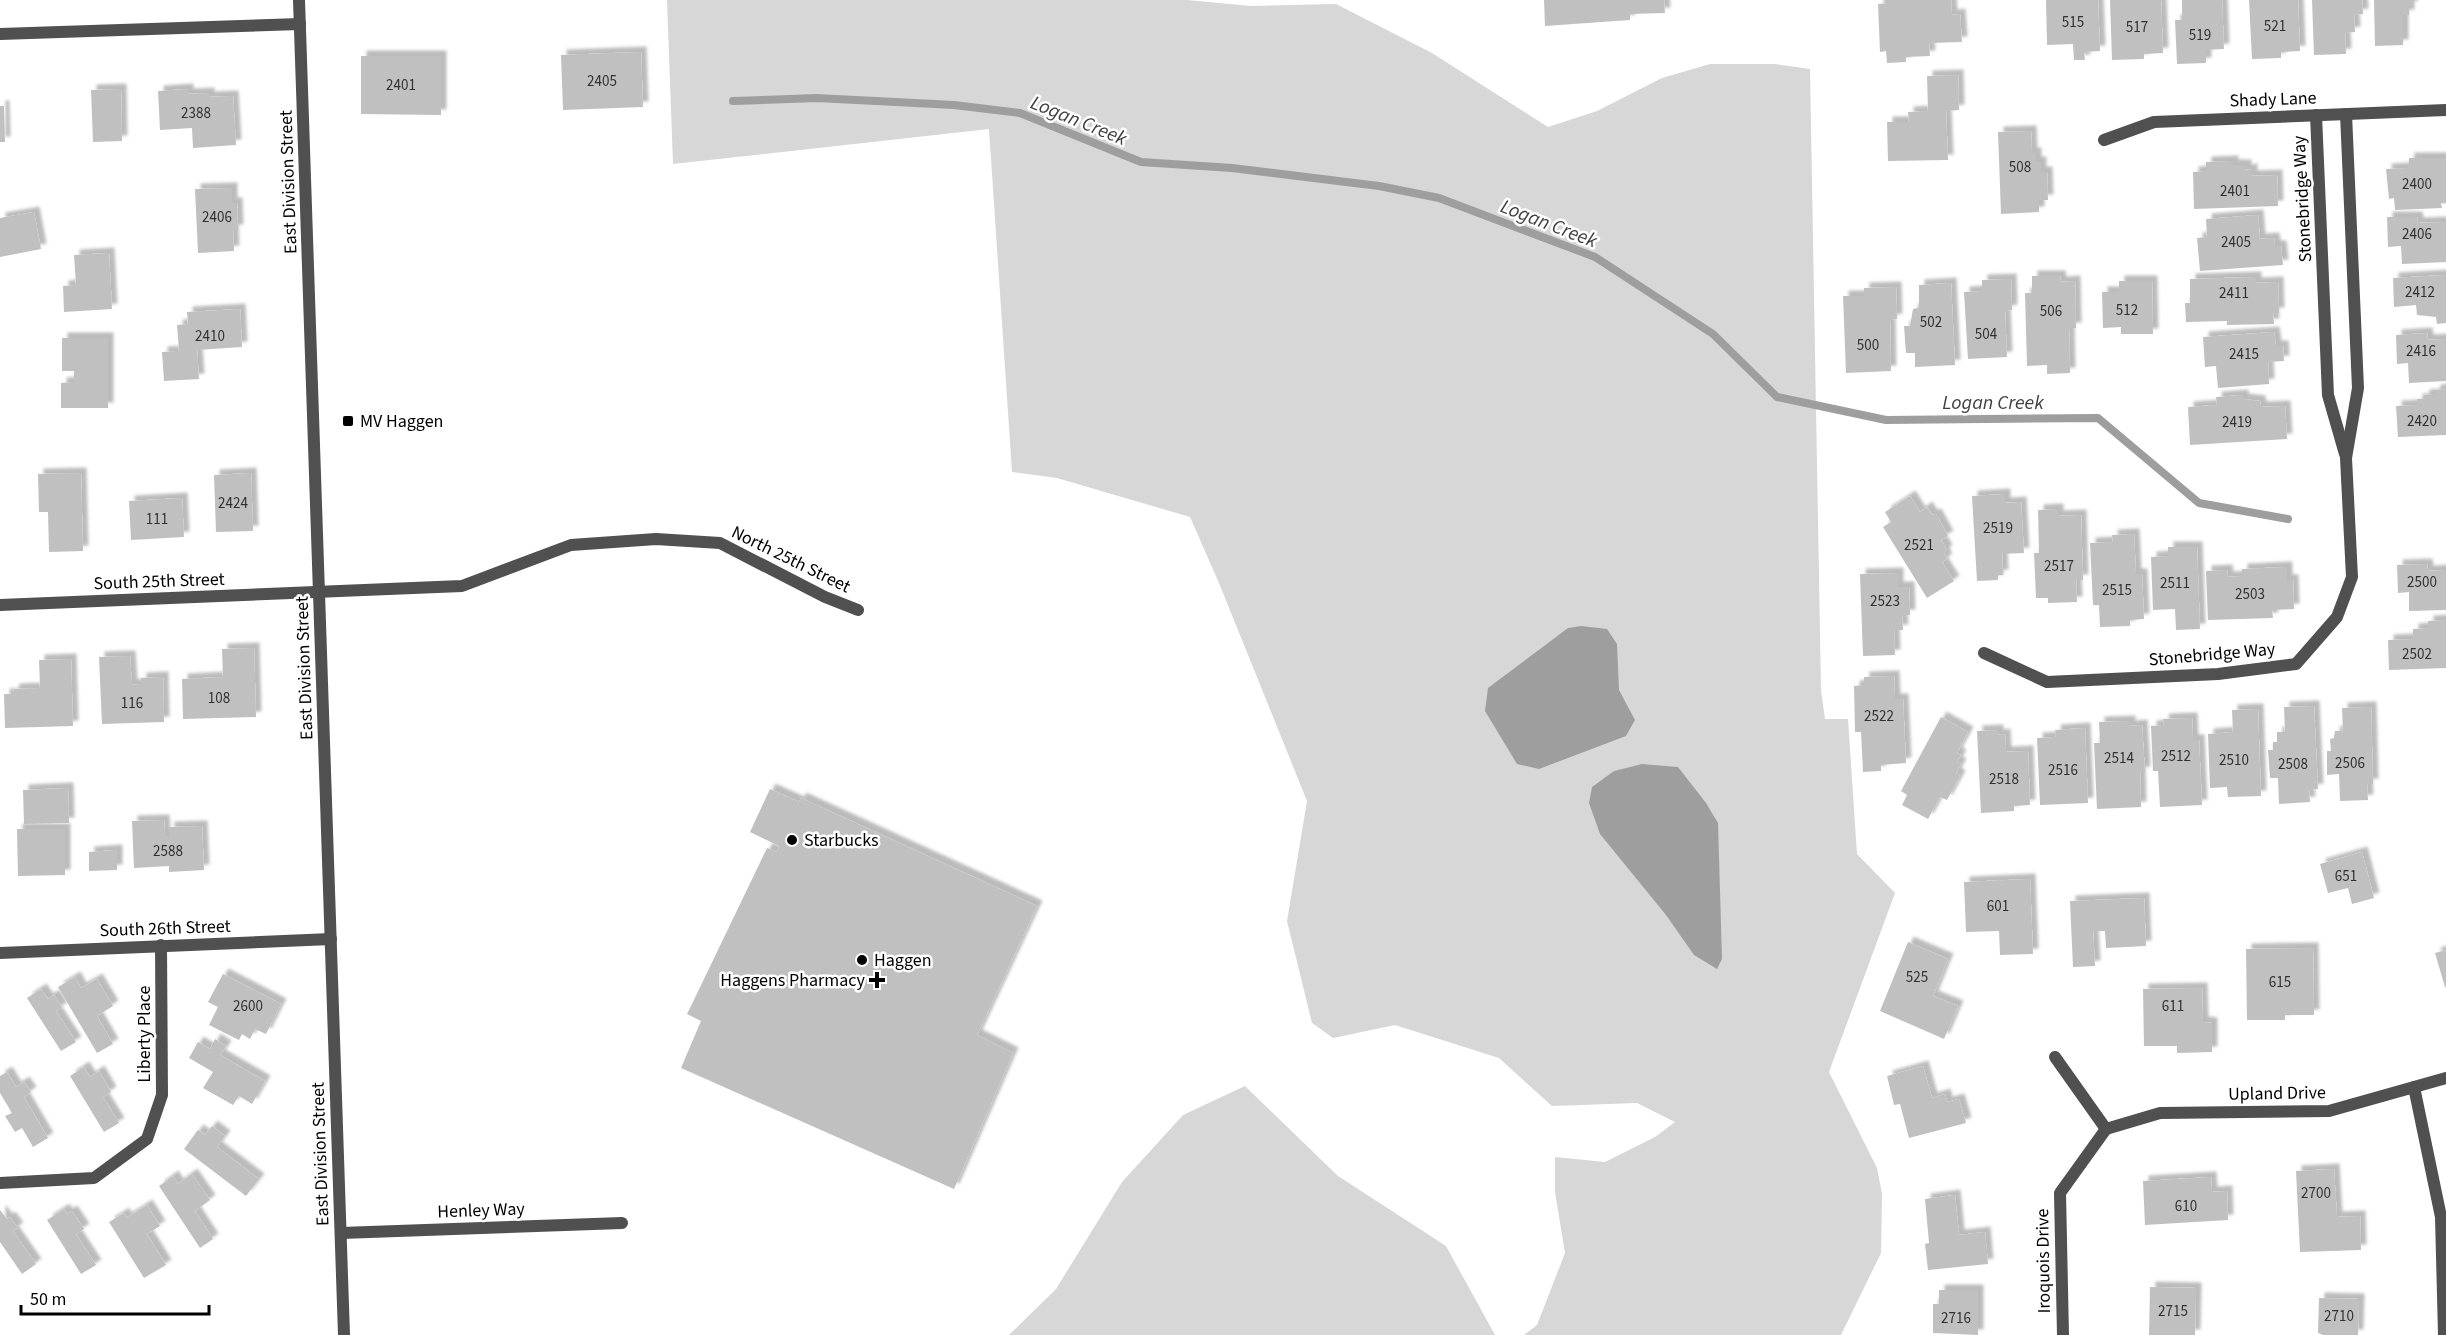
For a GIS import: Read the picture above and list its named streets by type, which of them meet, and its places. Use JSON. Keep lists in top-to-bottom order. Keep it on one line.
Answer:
{"streets":{"street":["Shady Lane","East Division Street","Stonebridge Way","North 25th Street","South 25th Street","South 26th Street","Liberty Place","Upland Drive","Henley Way","Iroquois Drive"]},"crossings":[["Shady Lane","Stonebridge Way"],["East Division Street","North 25th Street"],["East Division Street","South 25th Street"],["East Division Street","South 26th Street"],["East Division Street","Henley Way"],["North 25th Street","South 25th Street"],["South 26th Street","Liberty Place"],["Upland Drive","Iroquois Drive"]],"water":["Logan Creek"],"places":{"transit":["MV Haggen"],"other":["Starbucks","Haggen"],"health":["Haggens Pharmacy"]},"house_numbers":["515","521","517","519","2405","2401","2388","508","2400","2401","2406","2406","2405","2412","2411","512","506","502","504","2410","500","2416","2415","2420","2419","2424","111","2519","2521","2517","2500","2511","2515","2503","2523","2502","108","116","2522","2512","2514","2510","2506","2508","2516","2518","2588","651","601","525","615","2600","611","2700","610","2715","2710","2716"],"scale_bar":"50 m"}
